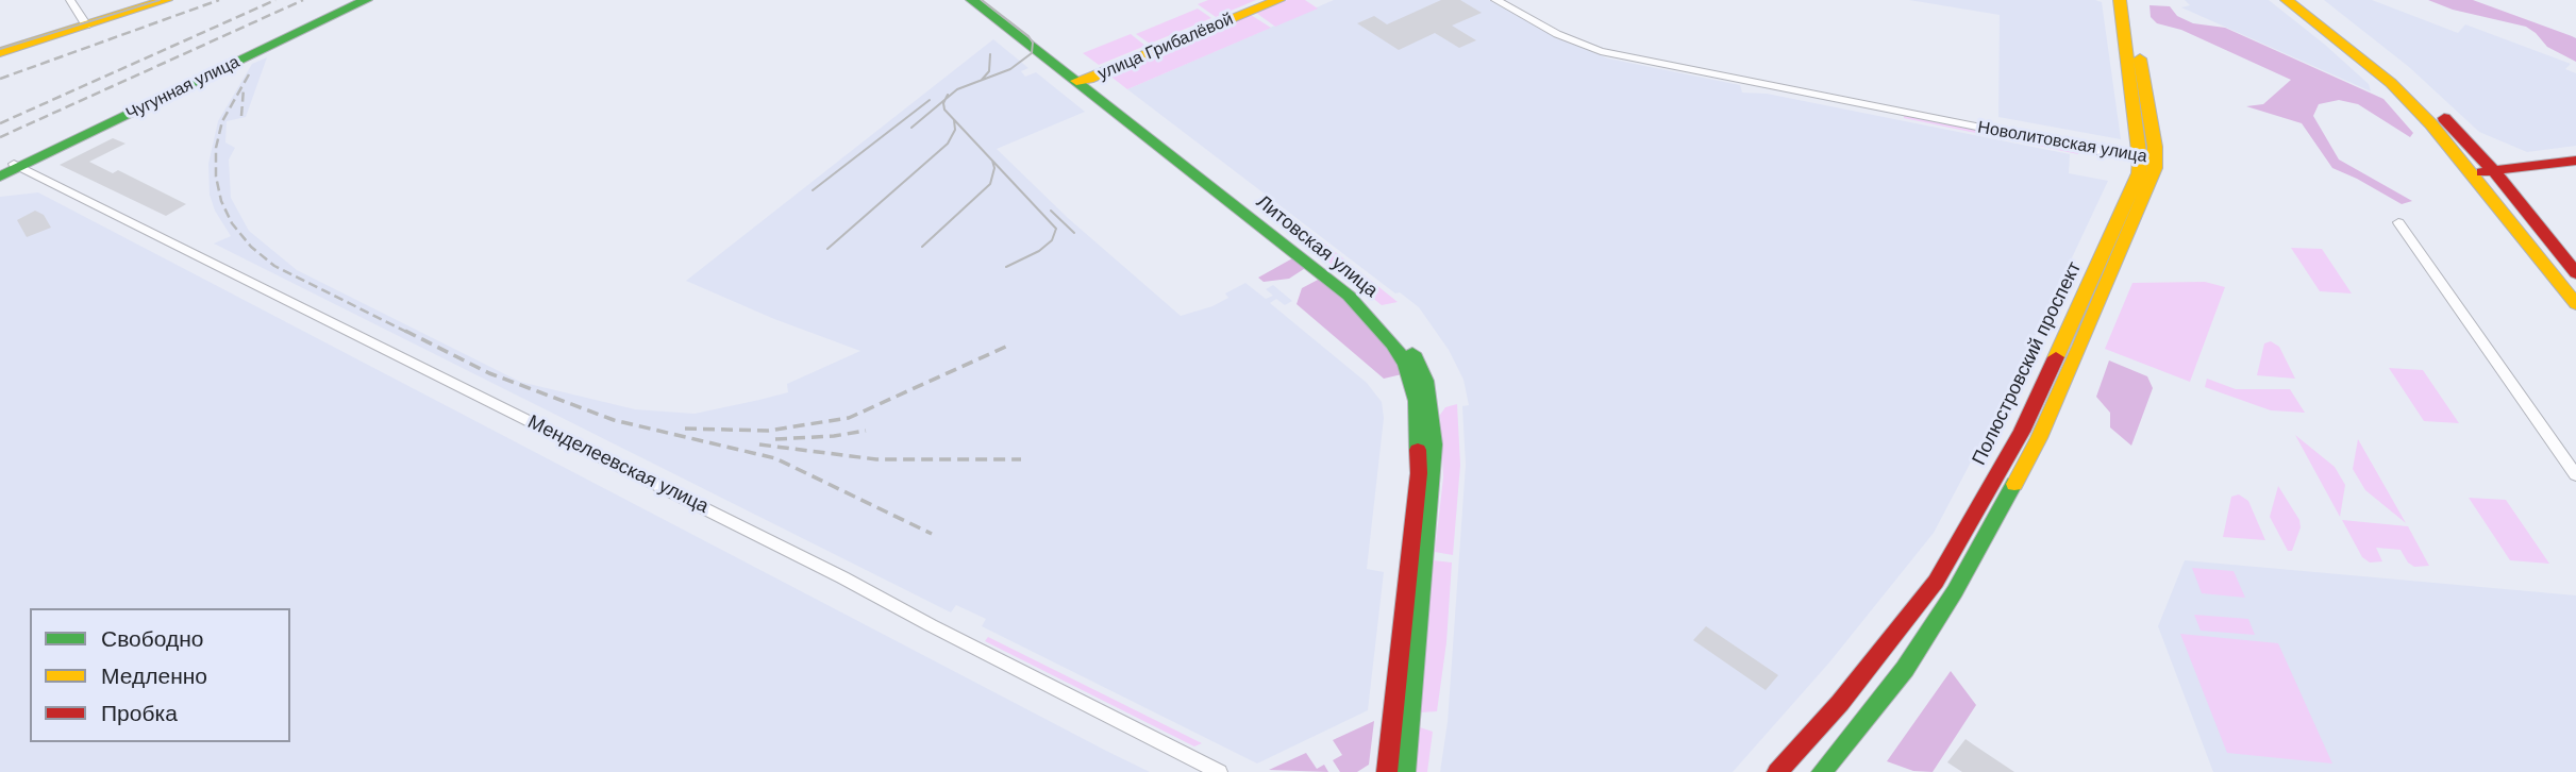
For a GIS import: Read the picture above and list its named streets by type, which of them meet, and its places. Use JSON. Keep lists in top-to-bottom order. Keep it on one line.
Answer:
{"streets":{"main road":["улица Грибалёвой","Чугунная улица","Литовская улица","Полюстровский проспект"],"street":["Новолитовская улица","Менделеевская улица"]},"crossings":[["улица Грибалёвой","Литовская улица"],["Чугунная улица","Менделеевская улица"],["Новолитовская улица","Полюстровский проспект"]],"legend":["Свободно","Медленно","Пробка"]}
